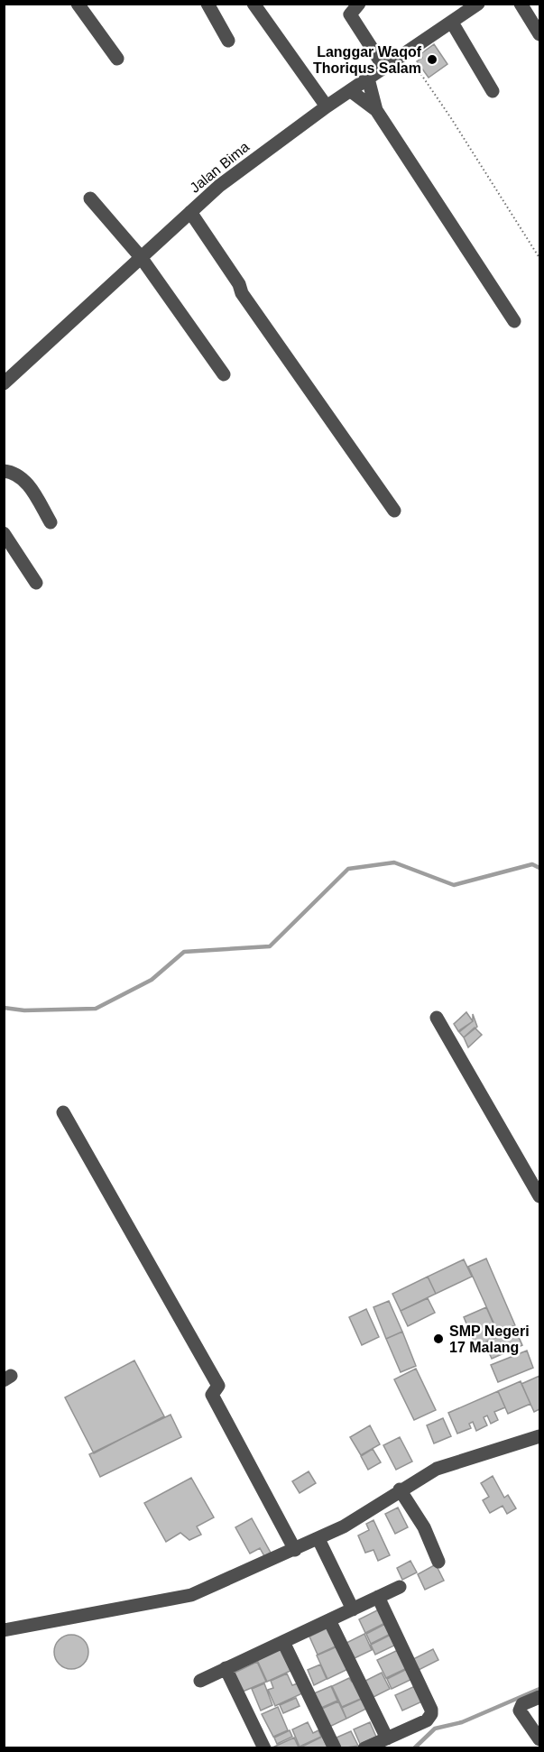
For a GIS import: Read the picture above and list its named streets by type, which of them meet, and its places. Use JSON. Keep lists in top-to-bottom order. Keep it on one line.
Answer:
{"streets":{"street":["Jalan Bima"]},"places":["Langgar Waqof Thoriqus Salam","SMP Negeri 17 Malang"]}
